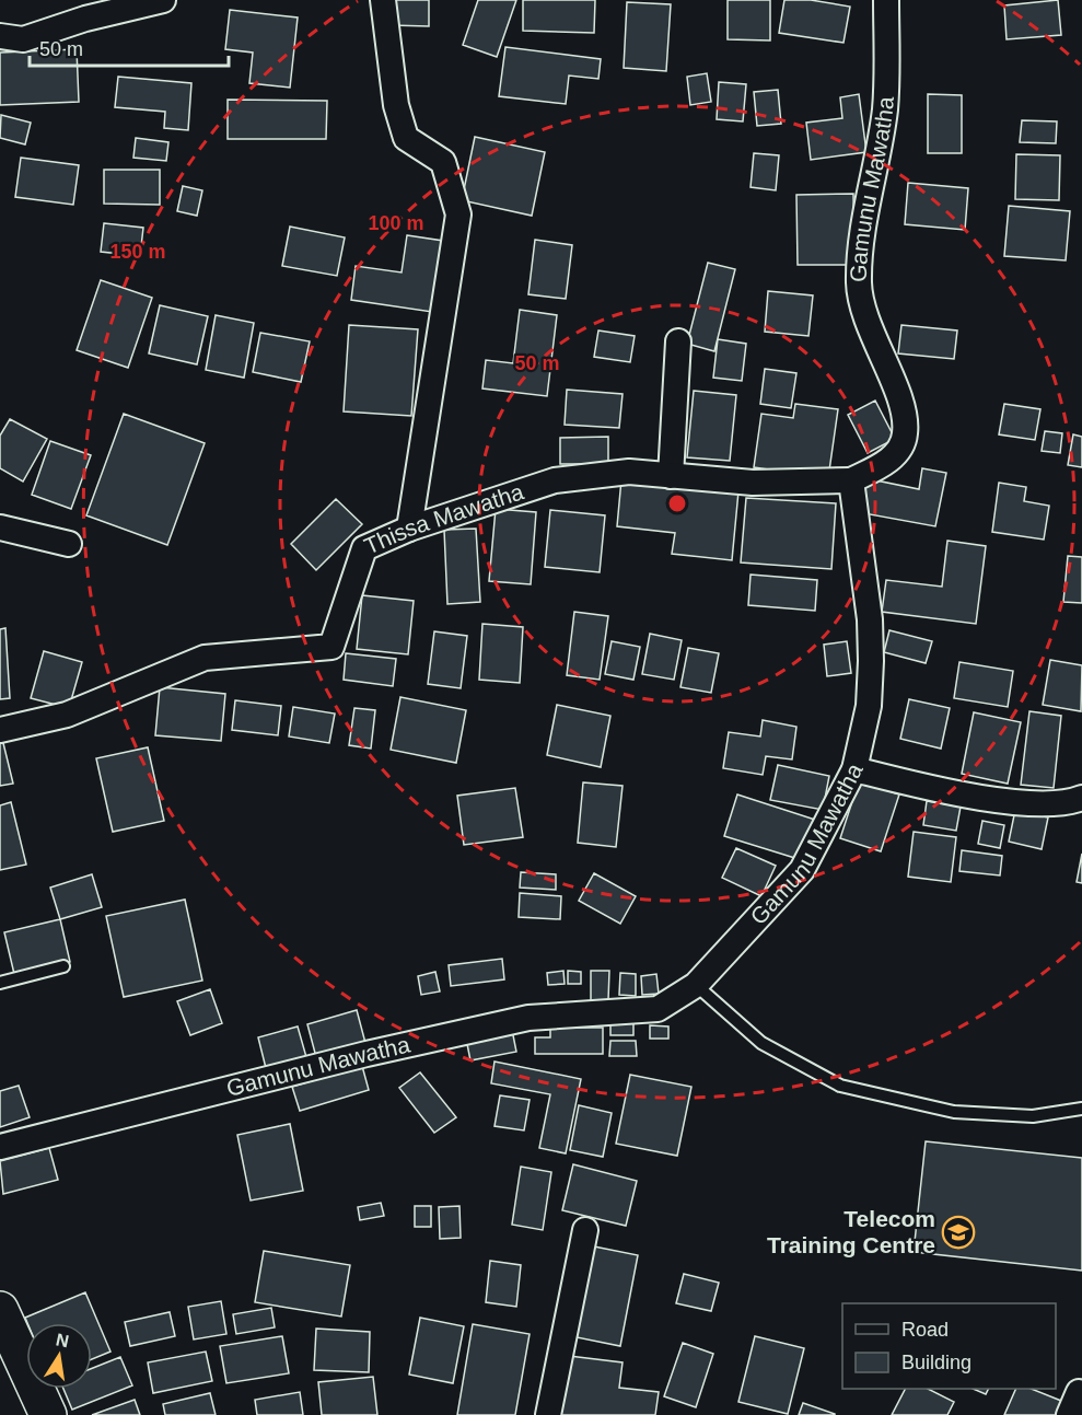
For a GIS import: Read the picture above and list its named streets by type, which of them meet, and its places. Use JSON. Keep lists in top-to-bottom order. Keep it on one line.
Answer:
{"streets":{"street":["Gamunu Mawatha","Thissa Mawatha"]},"crossings":[["Gamunu Mawatha","Thissa Mawatha"]],"places":{"school or university":["Telecom Training Centre"]},"legend":["Road","Building"],"scale_bar":"50 m","north":"top","rings":["100 m","150 m","50 m"]}
